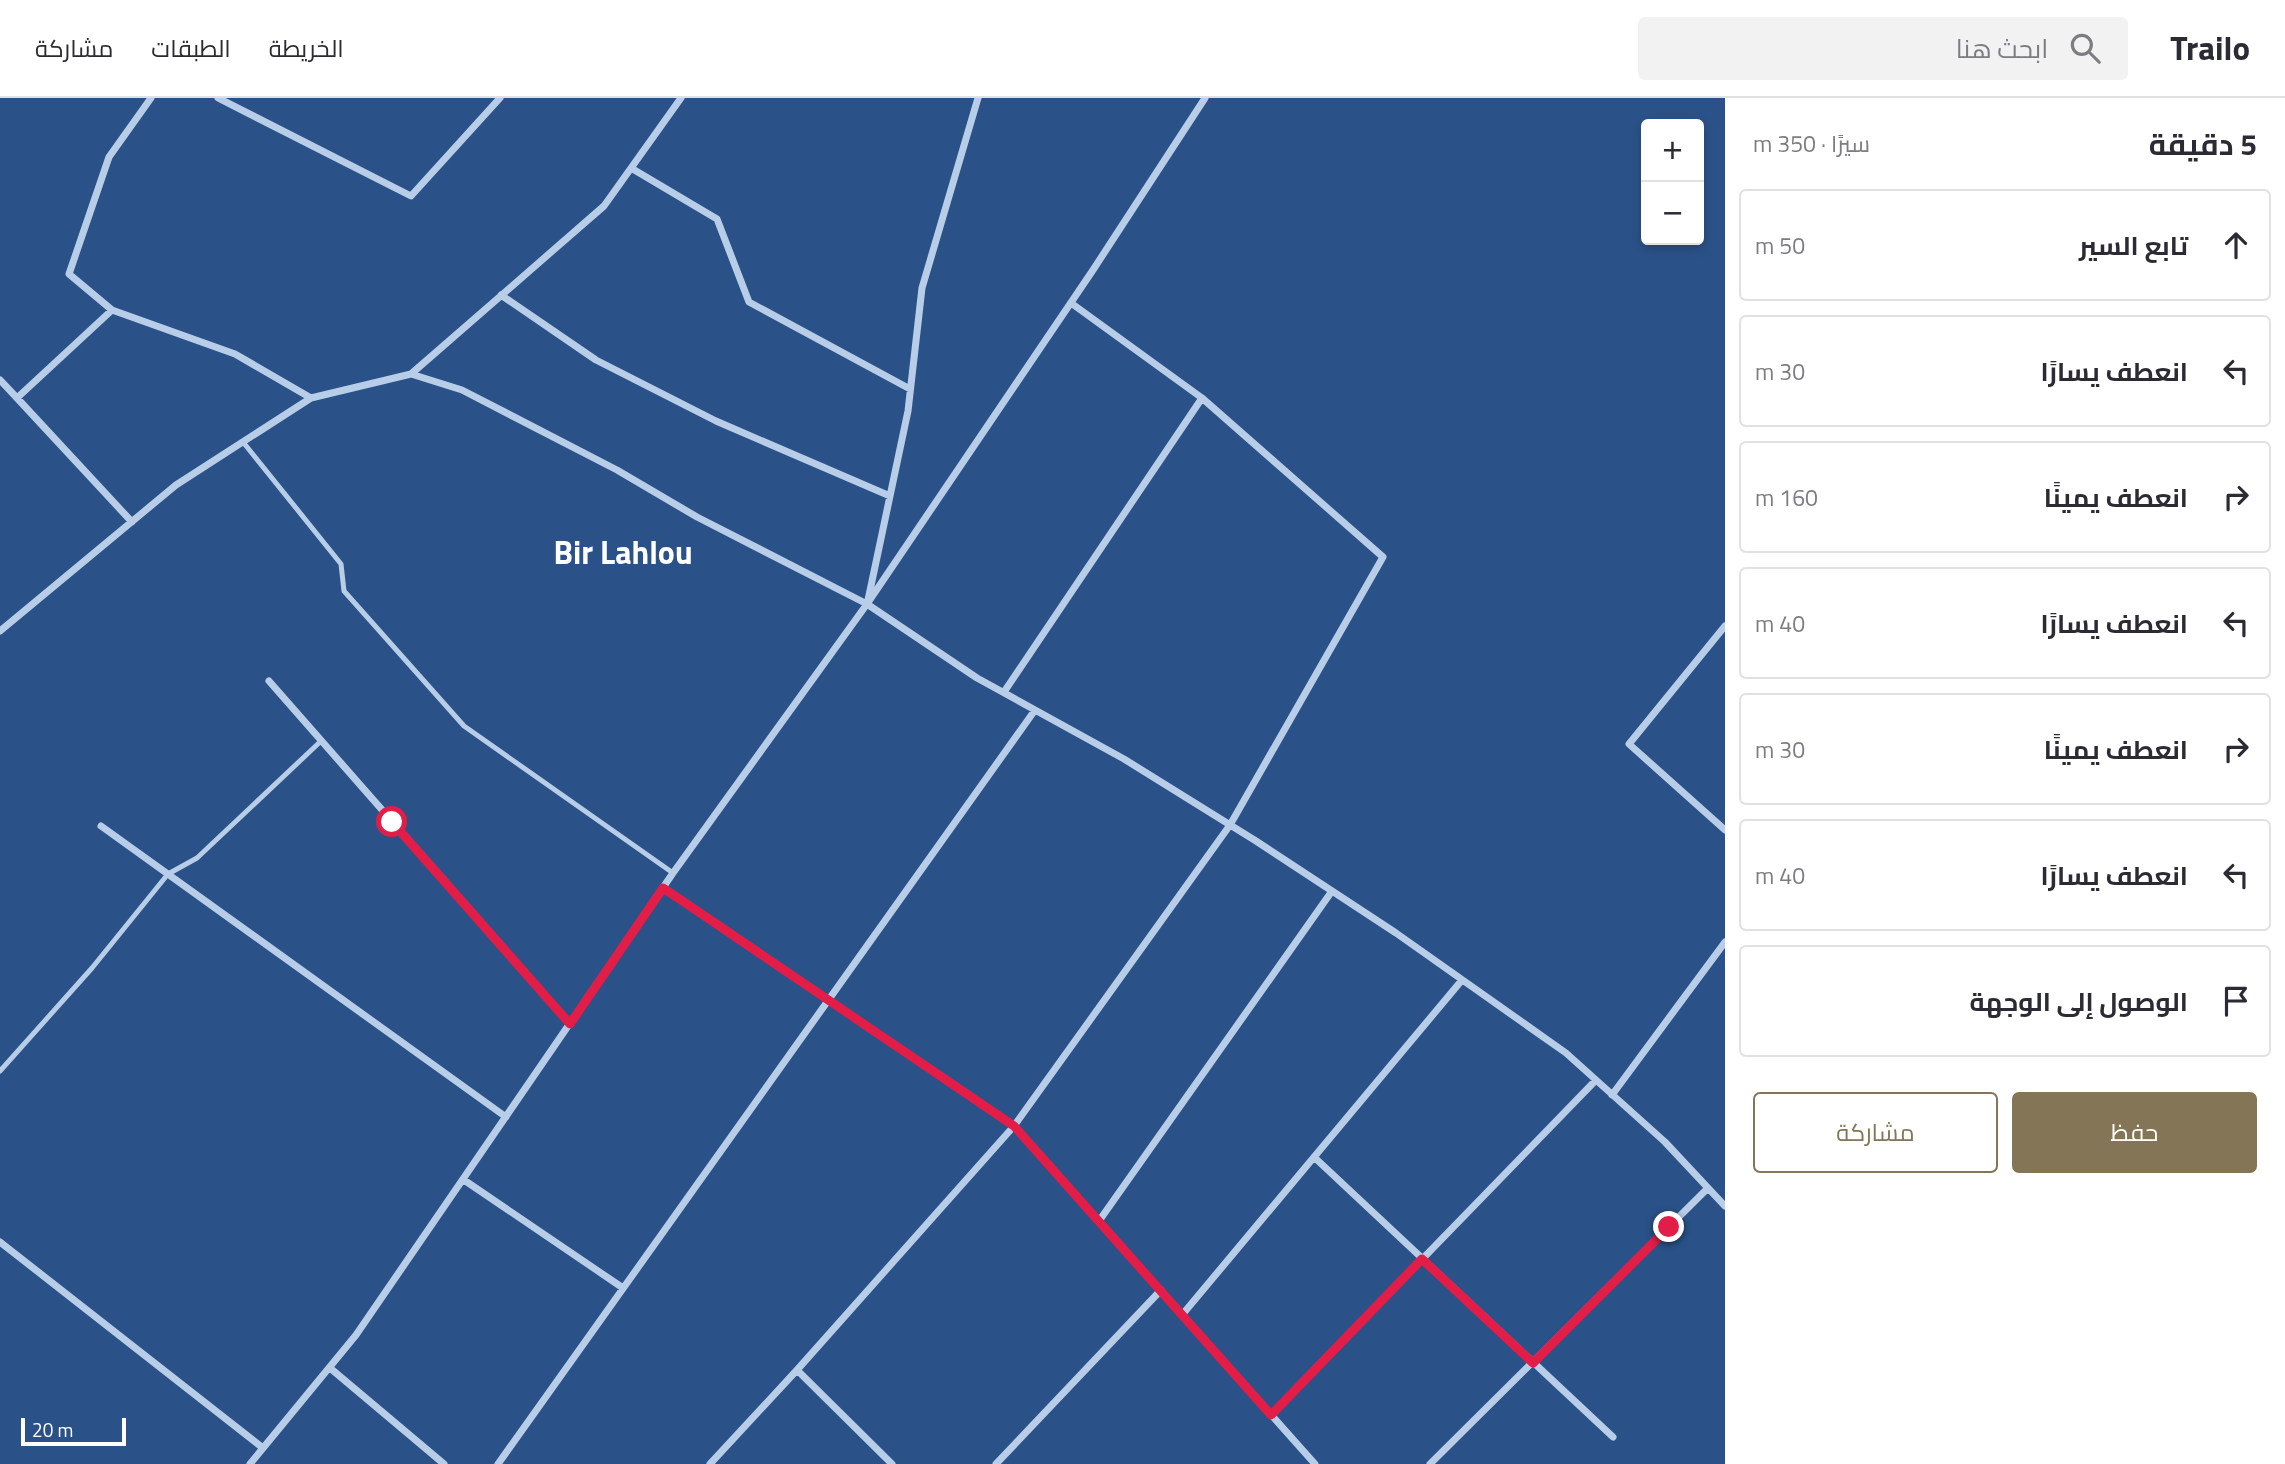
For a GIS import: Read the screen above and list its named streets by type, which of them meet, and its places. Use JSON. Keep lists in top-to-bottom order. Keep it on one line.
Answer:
{"districts":["Bir Lahlou"],"scale_bar":"20 m","page":{"header":"Trailo","search":"ابحث هنا","nav":["الخريطة","الطبقات","مشاركة"],"heading":["5 دقيقة","سيرًا · 350 m"],"map_buttons":["+","−"],"list":[["تابع السير","50 m"],["انعطف يسارًا","30 m"],["انعطف يمينًا","160 m"],["انعطف يسارًا","40 m"],["انعطف يمينًا","30 m"],["انعطف يسارًا","40 m"],"الوصول إلى الوجهة"],"buttons":["حفظ","مشاركة"],"scale":"20 m"}}
